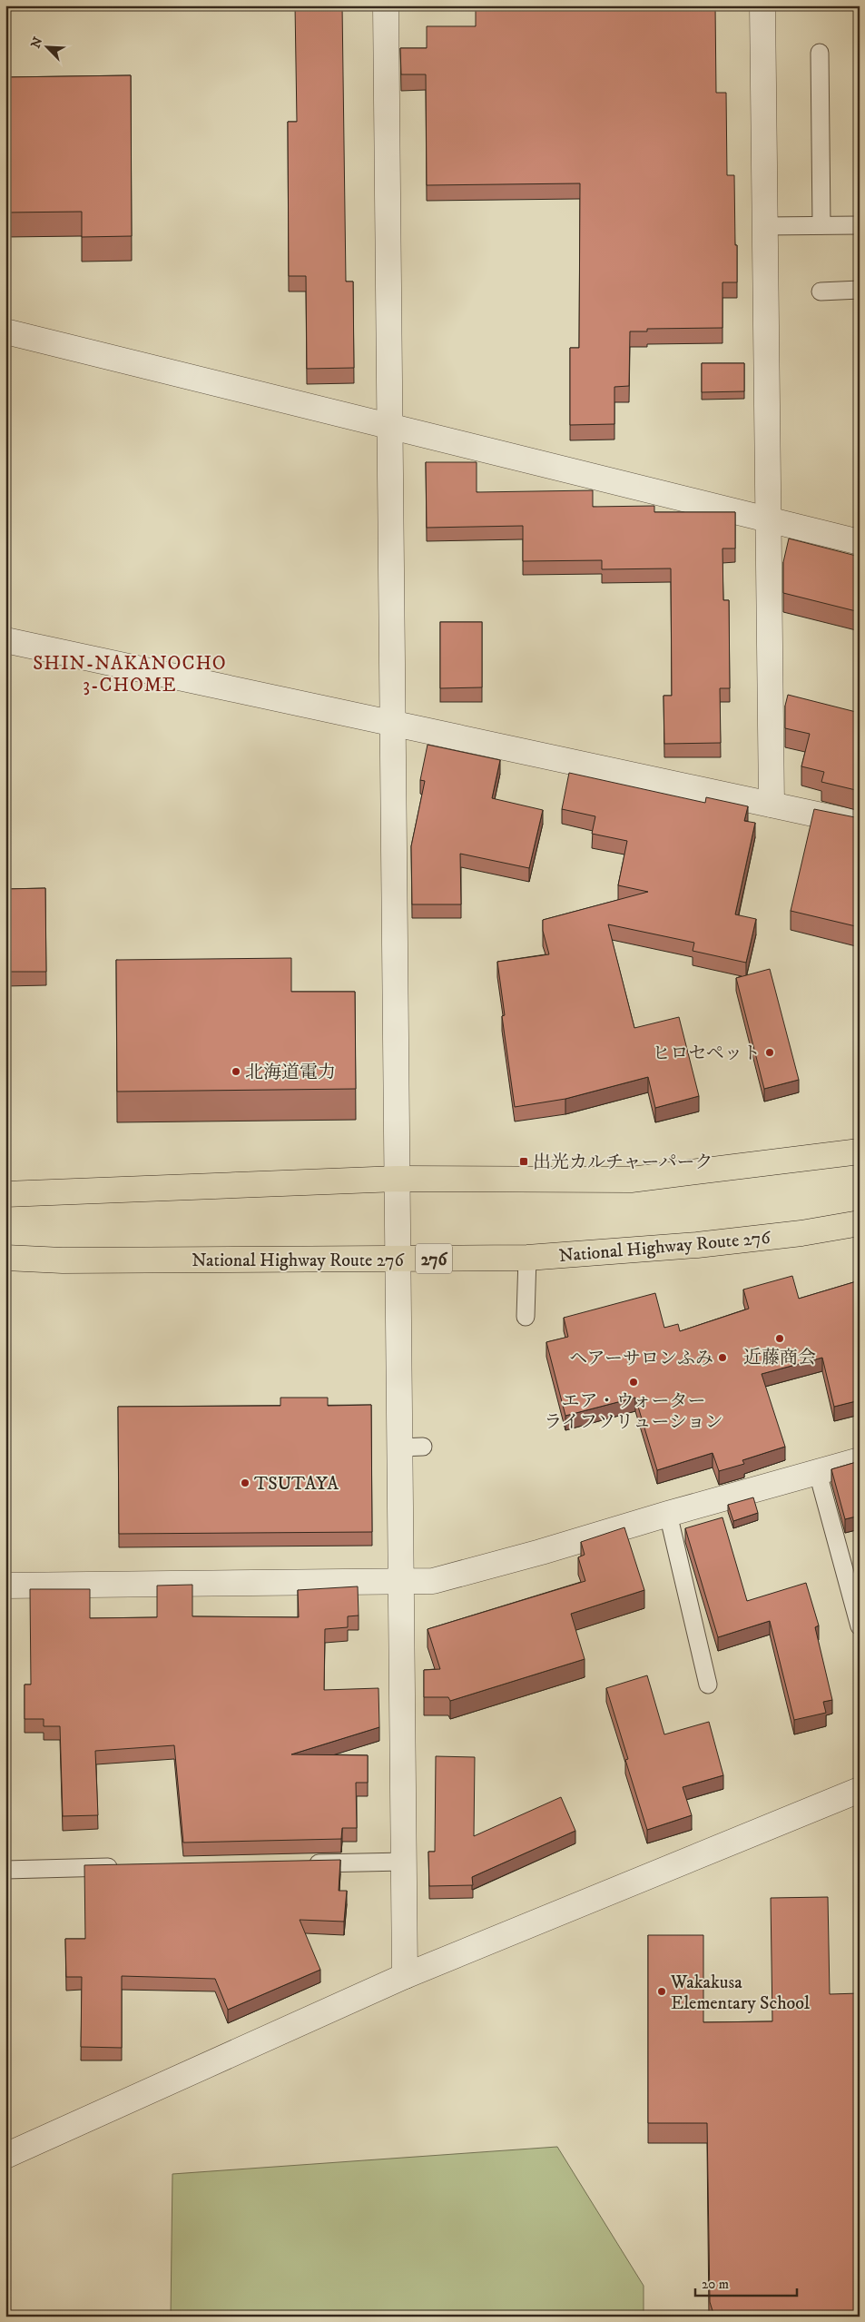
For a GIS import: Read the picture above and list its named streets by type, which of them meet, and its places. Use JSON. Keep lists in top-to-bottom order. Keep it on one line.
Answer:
{"streets":{"highway":["National Highway Route 276","276"]},"districts":["SHIN-NAKANOCHO 3-CHOME"],"places":{"other":["ヒロセペット","北海道電力","近藤商会","ヘアーサロンふみ","エア・ウォーター ライフソリューション","TSUTAYA","Wakakusa Elementary School"],"transit":["出光カルチャーパーク"]},"scale_bar":"20 m","north":"top left"}
